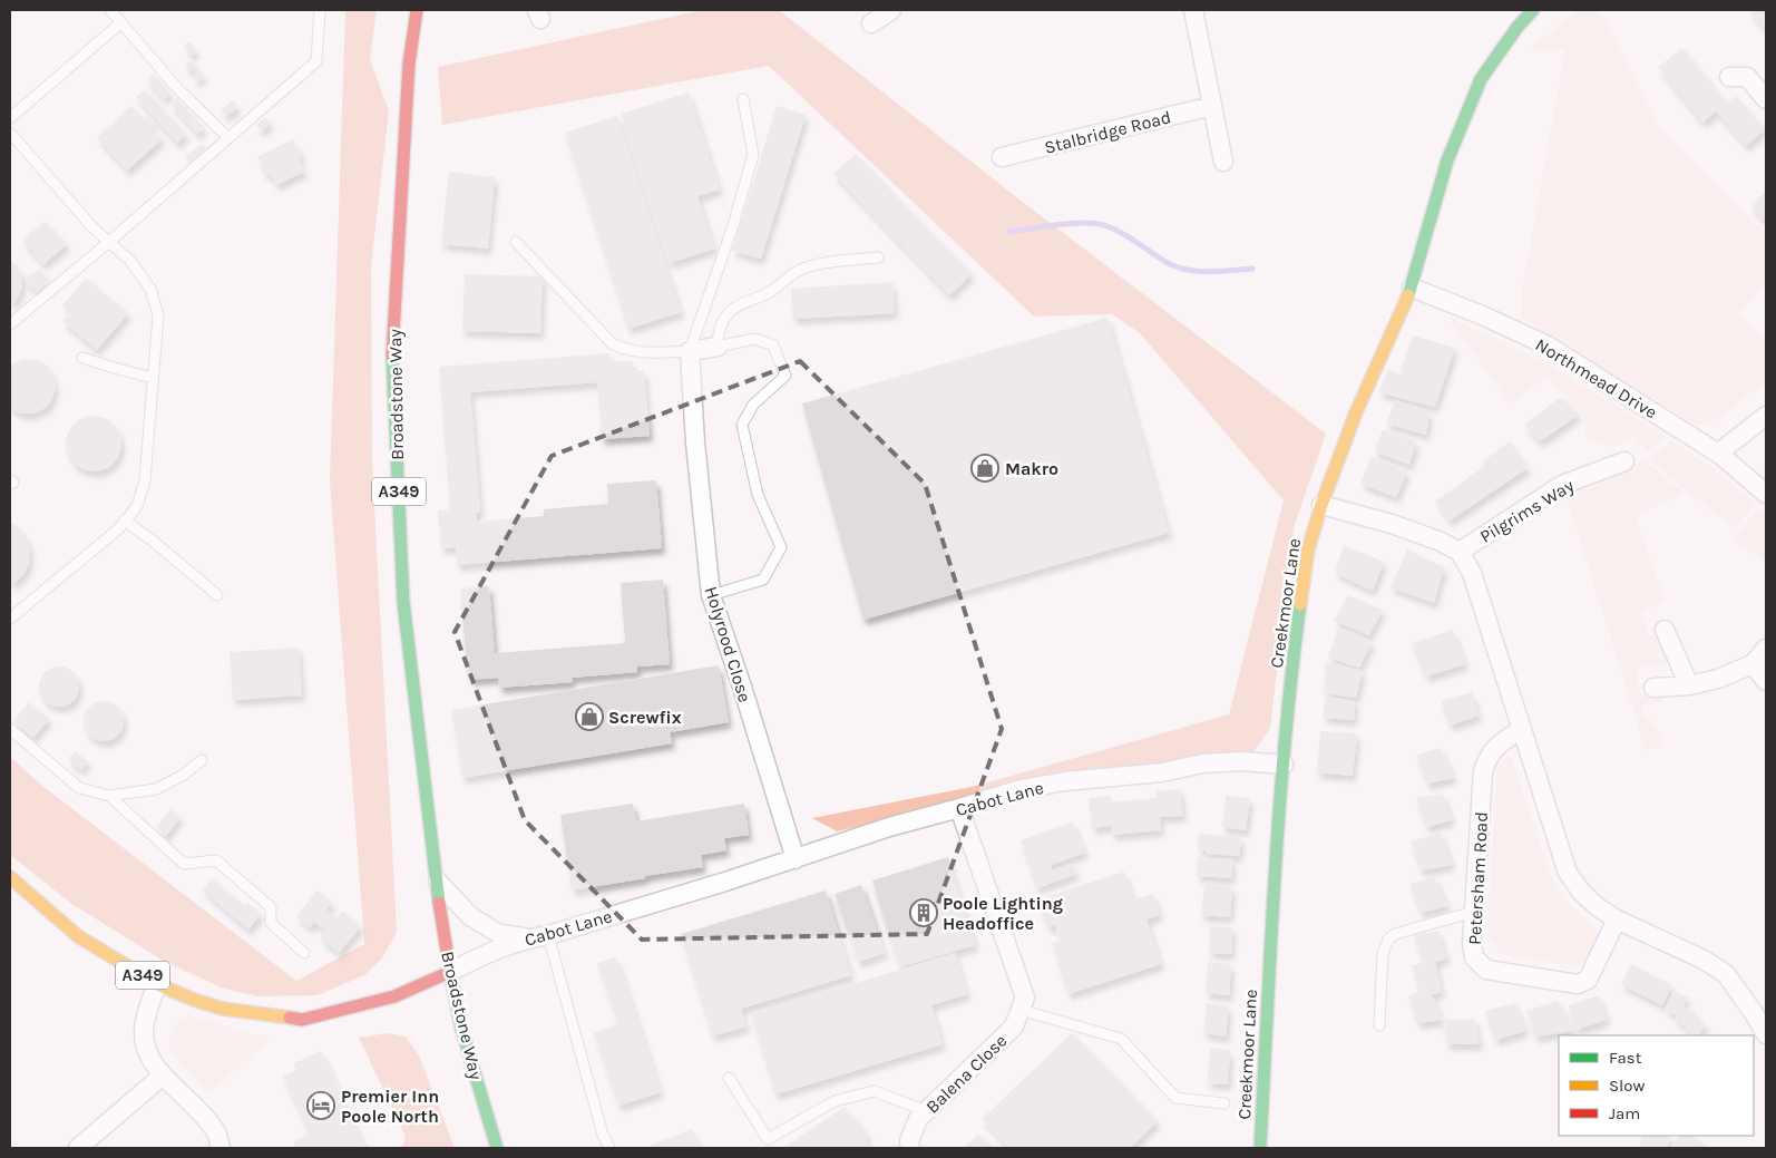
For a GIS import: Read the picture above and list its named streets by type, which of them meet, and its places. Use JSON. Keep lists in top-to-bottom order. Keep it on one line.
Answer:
{"streets":{"main road":["Broadstone Way","A349","Creekmoor Lane","Cabot Lane"],"street":["Stalbridge Road","Northmead Drive","Pilgrims Way","Holyrood Close","Petersham Road","Balena Close"]},"crossings":[["Northmead Drive","Creekmoor Lane"],["Broadstone Way","Cabot Lane"],["Creekmoor Lane","Cabot Lane"],["Holyrood Close","Cabot Lane"]],"places":{"shop":["Makro","Screwfix"],"building":["Poole Lighting Headoffice"],"hotel":["Premier Inn Poole North"]},"legend":["Fast","Slow","Jam"]}
